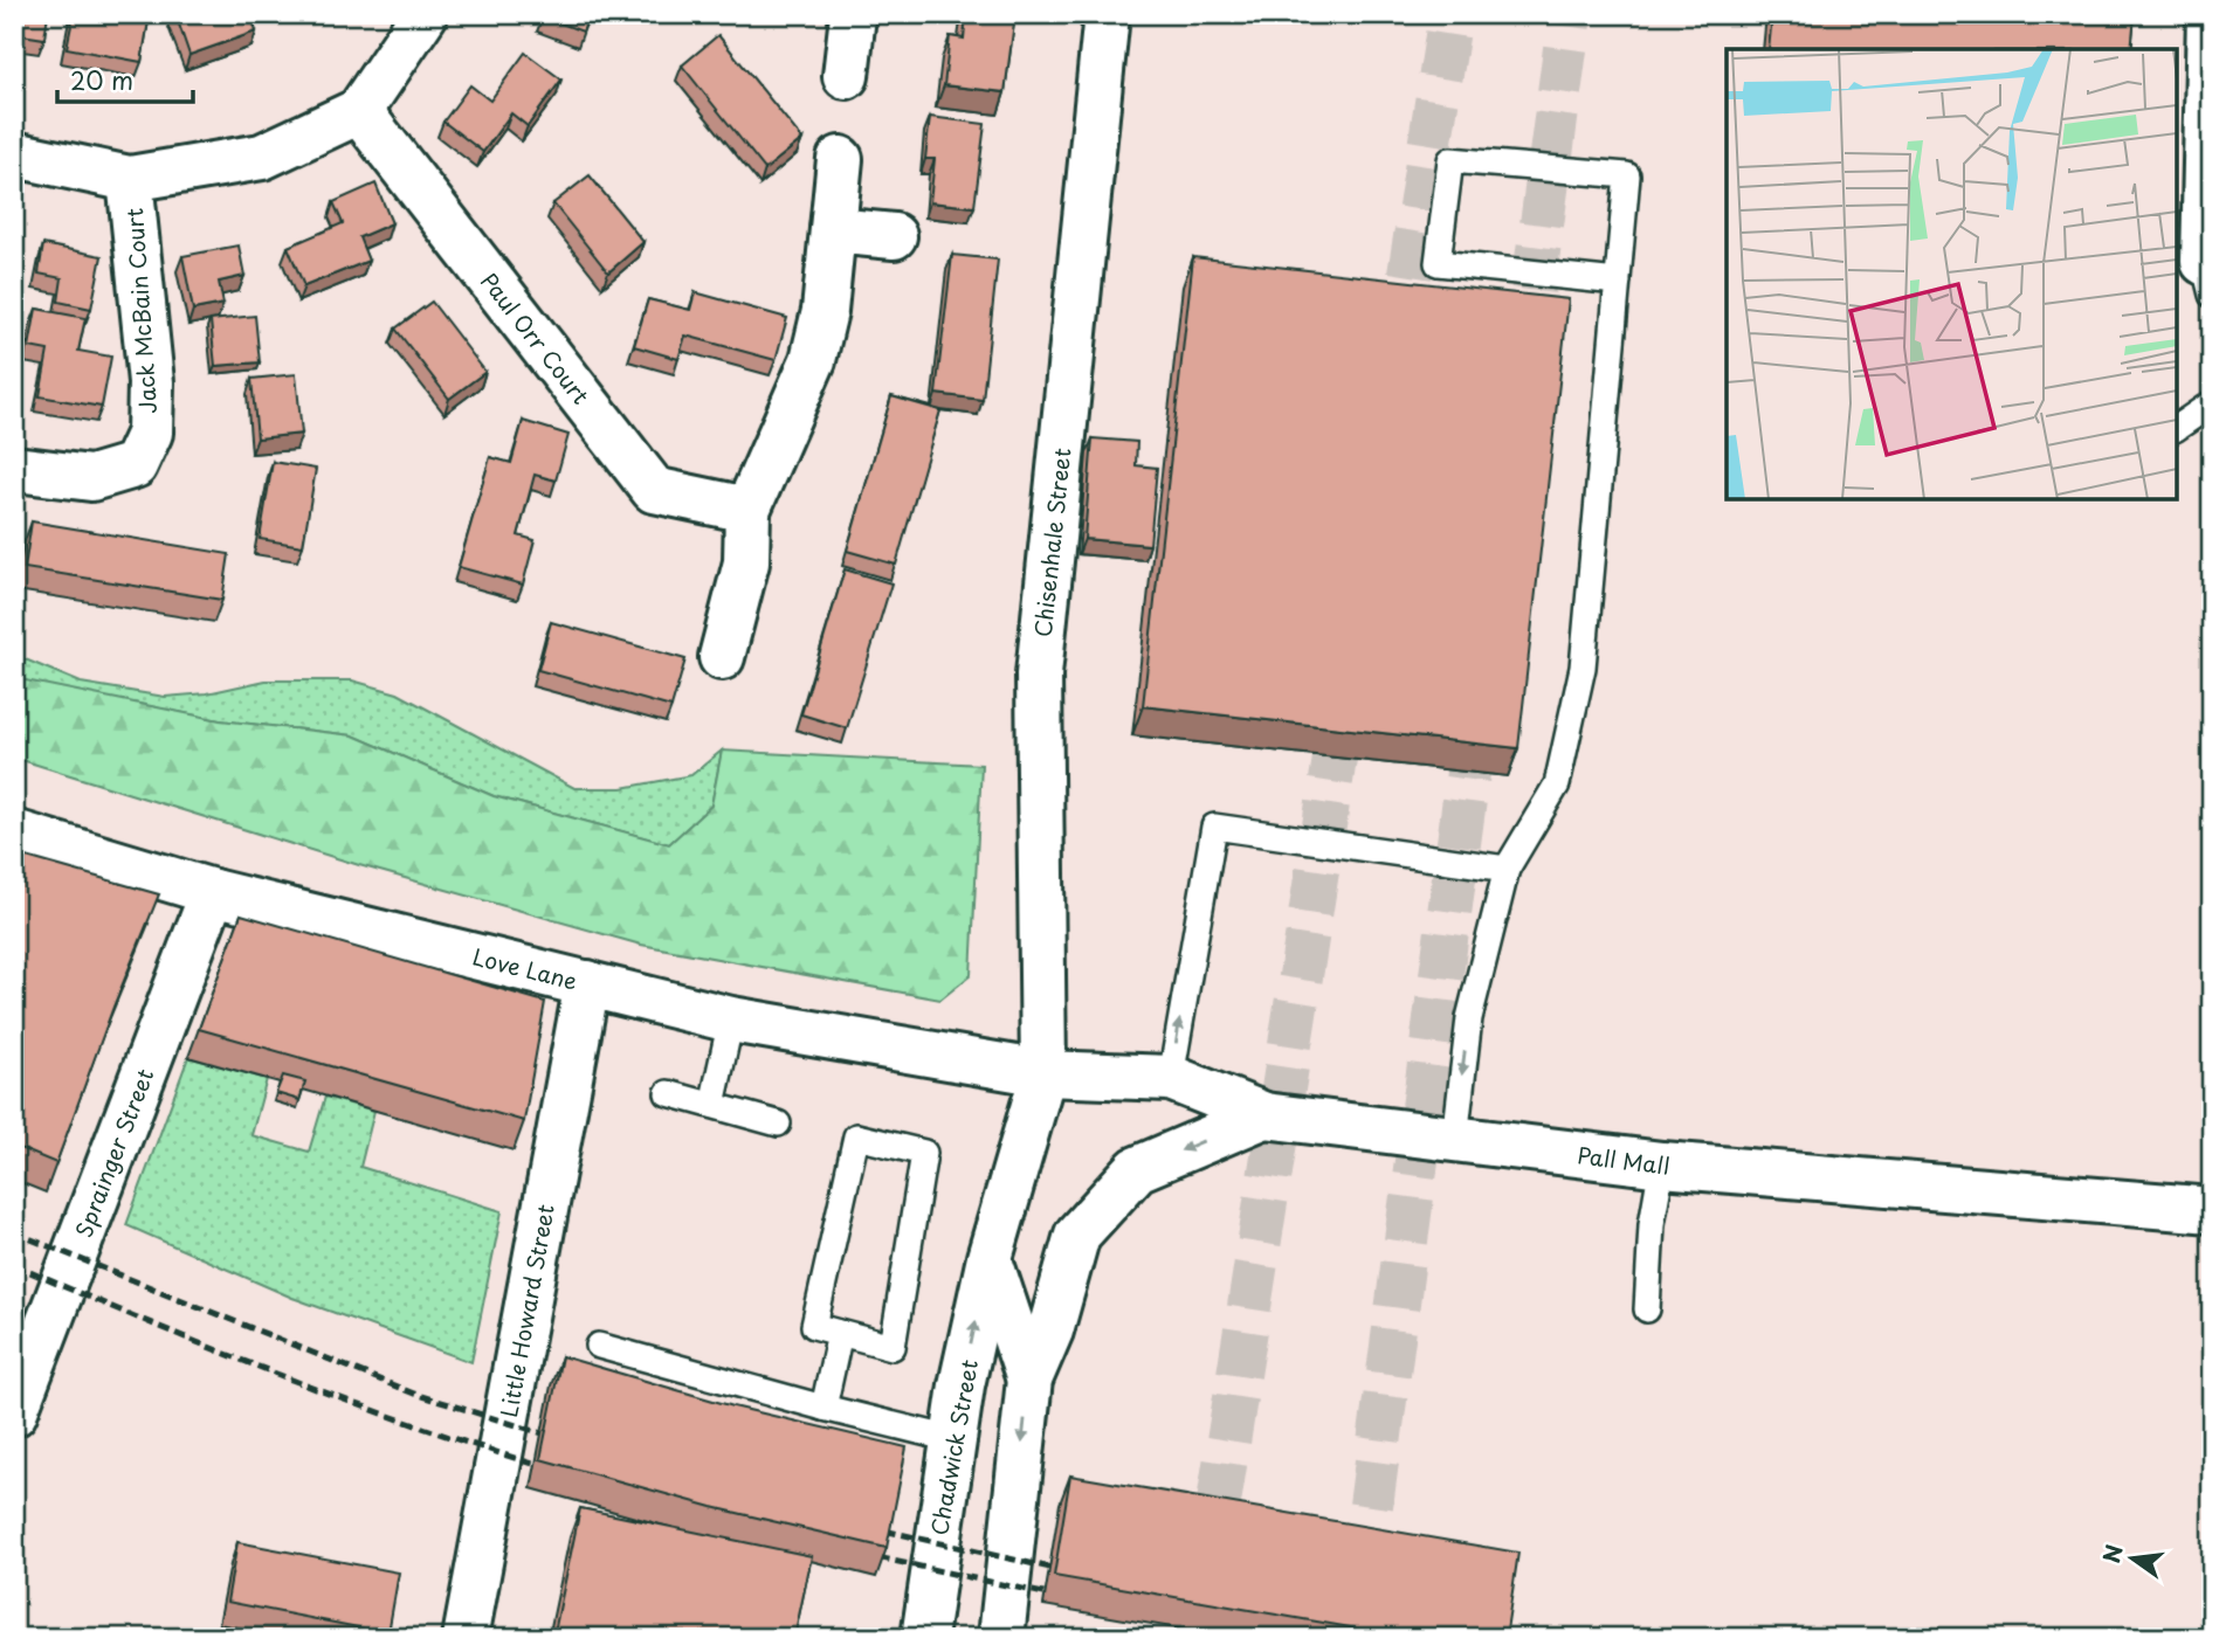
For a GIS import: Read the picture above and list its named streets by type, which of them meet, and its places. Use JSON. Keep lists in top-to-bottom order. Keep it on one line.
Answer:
{"streets":{"street":["Jack McBain Court","Paul Orr Court","Chisenhale Street","Love Lane","Sprainger Street","Pall Mall","Little Howard Street","Chadwick Street"]},"crossings":[["Chisenhale Street","Love Lane"],["Chisenhale Street","Pall Mall"],["Chisenhale Street","Chadwick Street"],["Love Lane","Sprainger Street"],["Love Lane","Pall Mall"],["Love Lane","Little Howard Street"],["Love Lane","Chadwick Street"],["Pall Mall","Chadwick Street"]],"scale_bar":"20 m","north":"left"}
